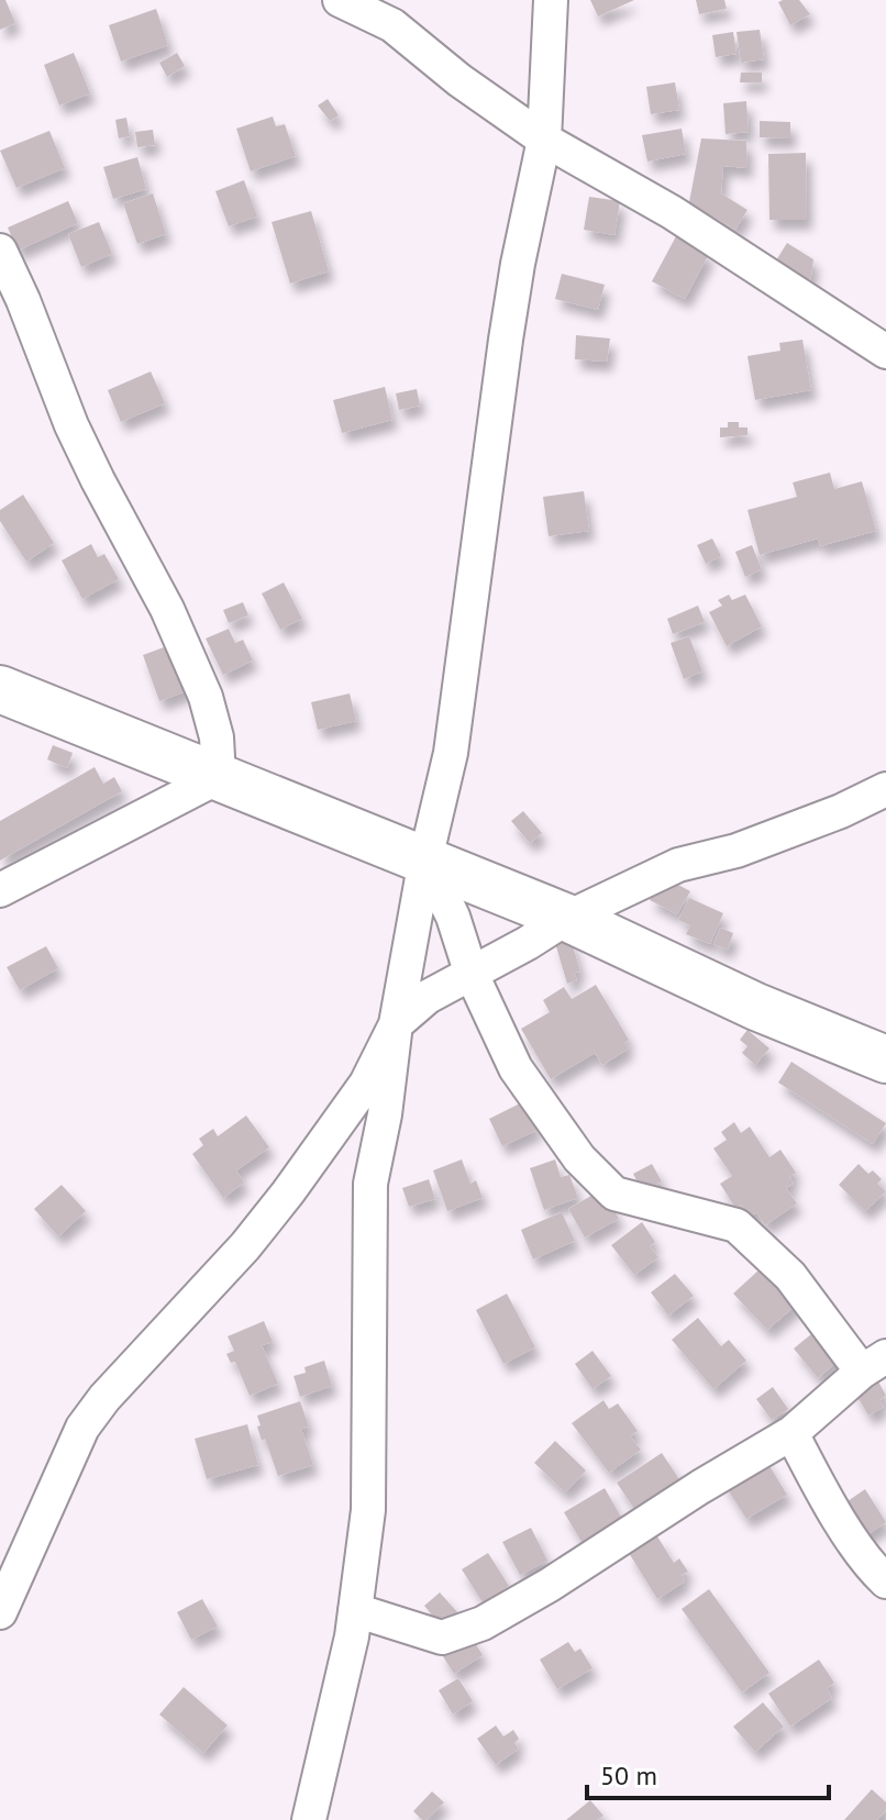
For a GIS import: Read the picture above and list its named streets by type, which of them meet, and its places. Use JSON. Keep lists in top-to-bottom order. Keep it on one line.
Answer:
{"scale_bar":"50 m"}
